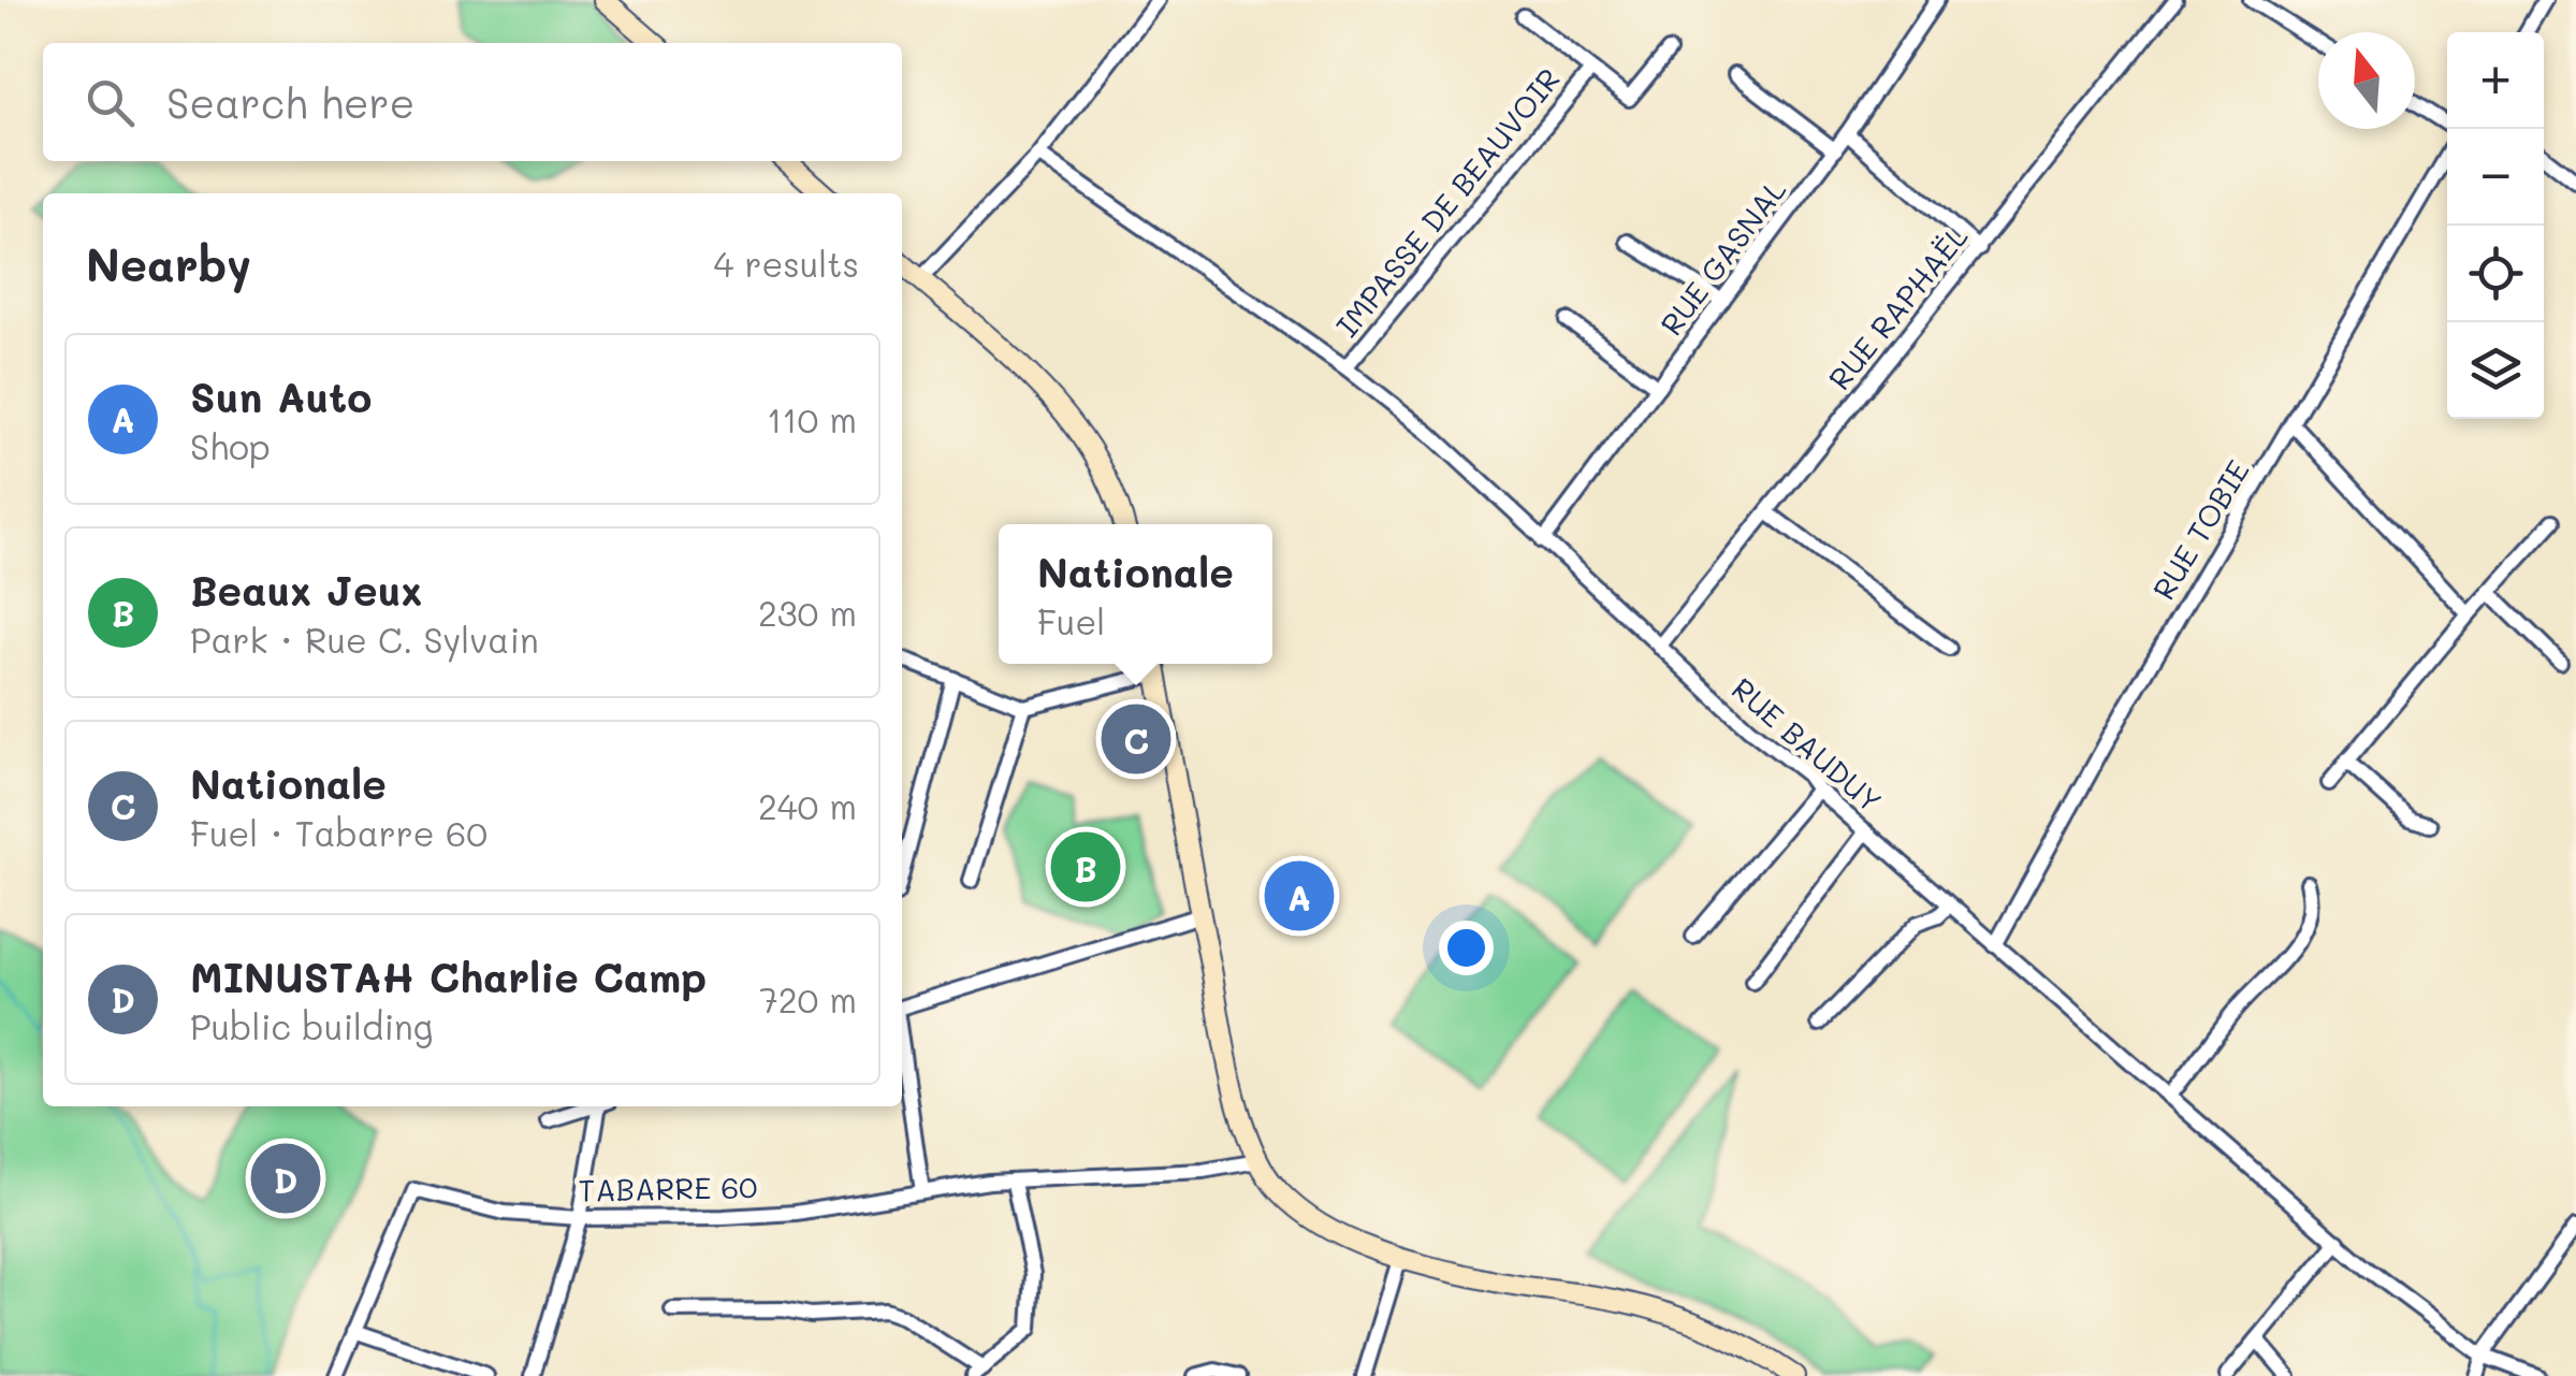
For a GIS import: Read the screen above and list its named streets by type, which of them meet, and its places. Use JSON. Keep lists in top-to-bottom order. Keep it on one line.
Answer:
{"streets":{"street":["IMPASSE DE BEAUVOIR","RUE GASNAL","RUE RAPHAËL","RUE TOBIE","RUE BAUDUY","TABARRE 60"]},"crossings":[["IMPASSE DE BEAUVOIR","RUE BAUDUY"],["RUE GASNAL","RUE BAUDUY"],["RUE RAPHAËL","RUE BAUDUY"],["RUE TOBIE","RUE BAUDUY"]],"north":"top","page":{"map_buttons":["+","−"],"search":"Search here","heading":["Nearby","4 results"],"list":[{"mark":"A","name":"Sun Auto","note":"Shop","value":"110 m"},{"mark":"B","name":"Beaux Jeux","note":"Park · Rue C. Sylvain","value":"230 m"},{"mark":"C","name":"Nationale","note":"Fuel · Tabarre 60","value":"240 m"},{"mark":"D","name":"MINUSTAH Charlie Camp","note":"Public building","value":"720 m"}],"popup":["Nationale","Fuel"],"pins":["C","B","A","D"]}}
